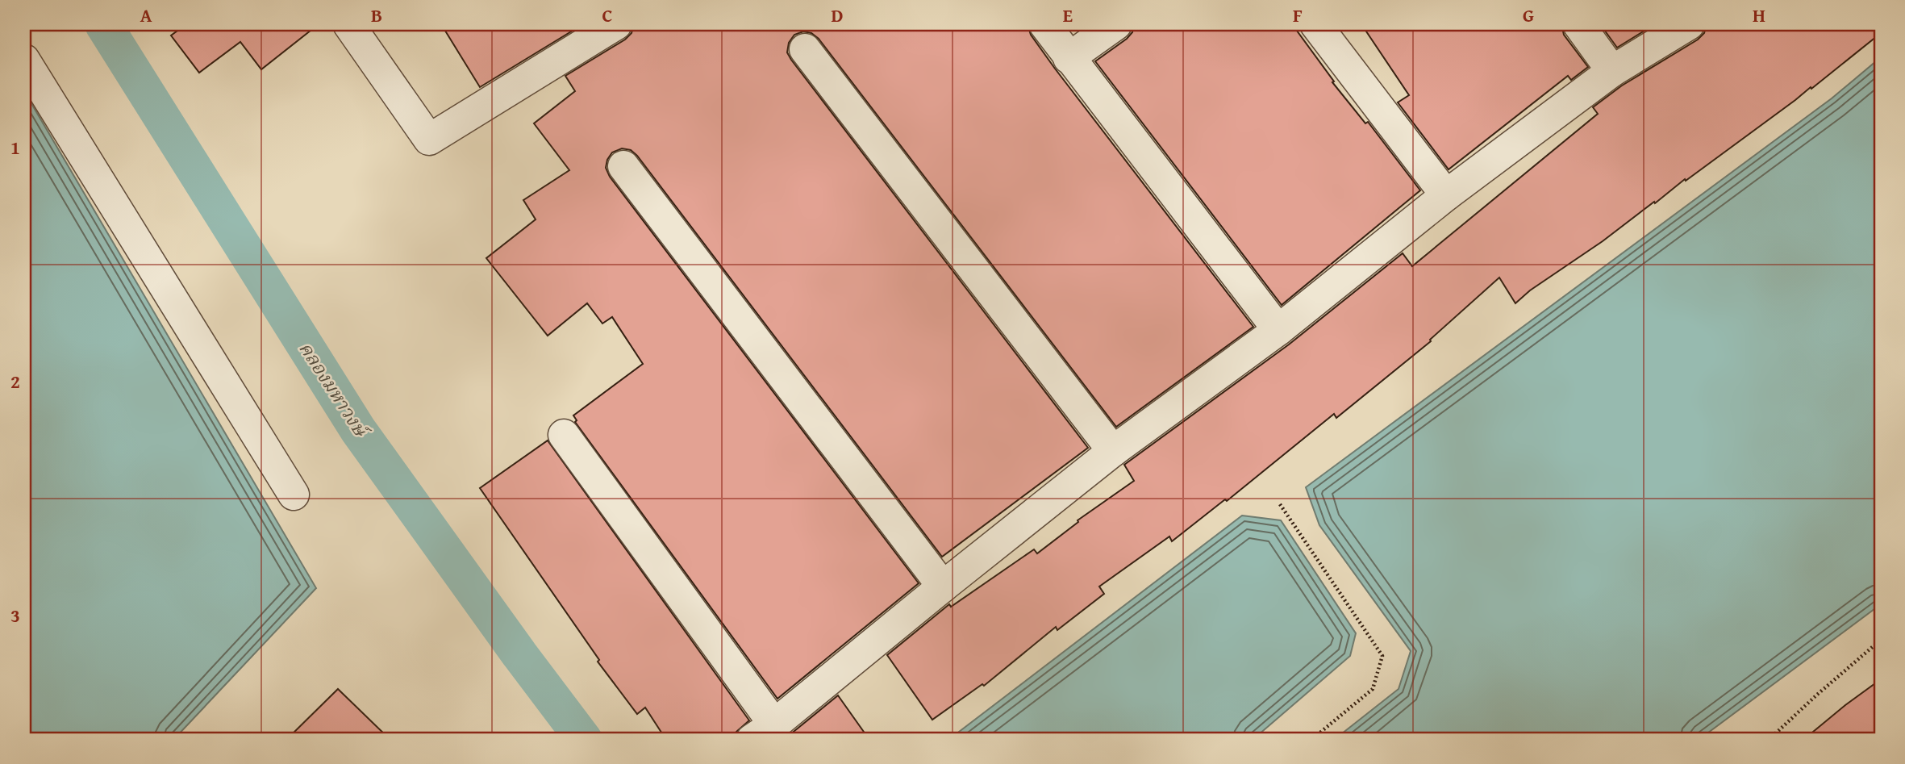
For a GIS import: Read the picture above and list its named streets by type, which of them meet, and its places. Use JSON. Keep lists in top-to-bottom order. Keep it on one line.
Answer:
{"water":["คลองมหาวงษ์"],"grid":{"columns":["A","B","C","D","E","F","G","H"],"rows":["1","2","3"]}}
